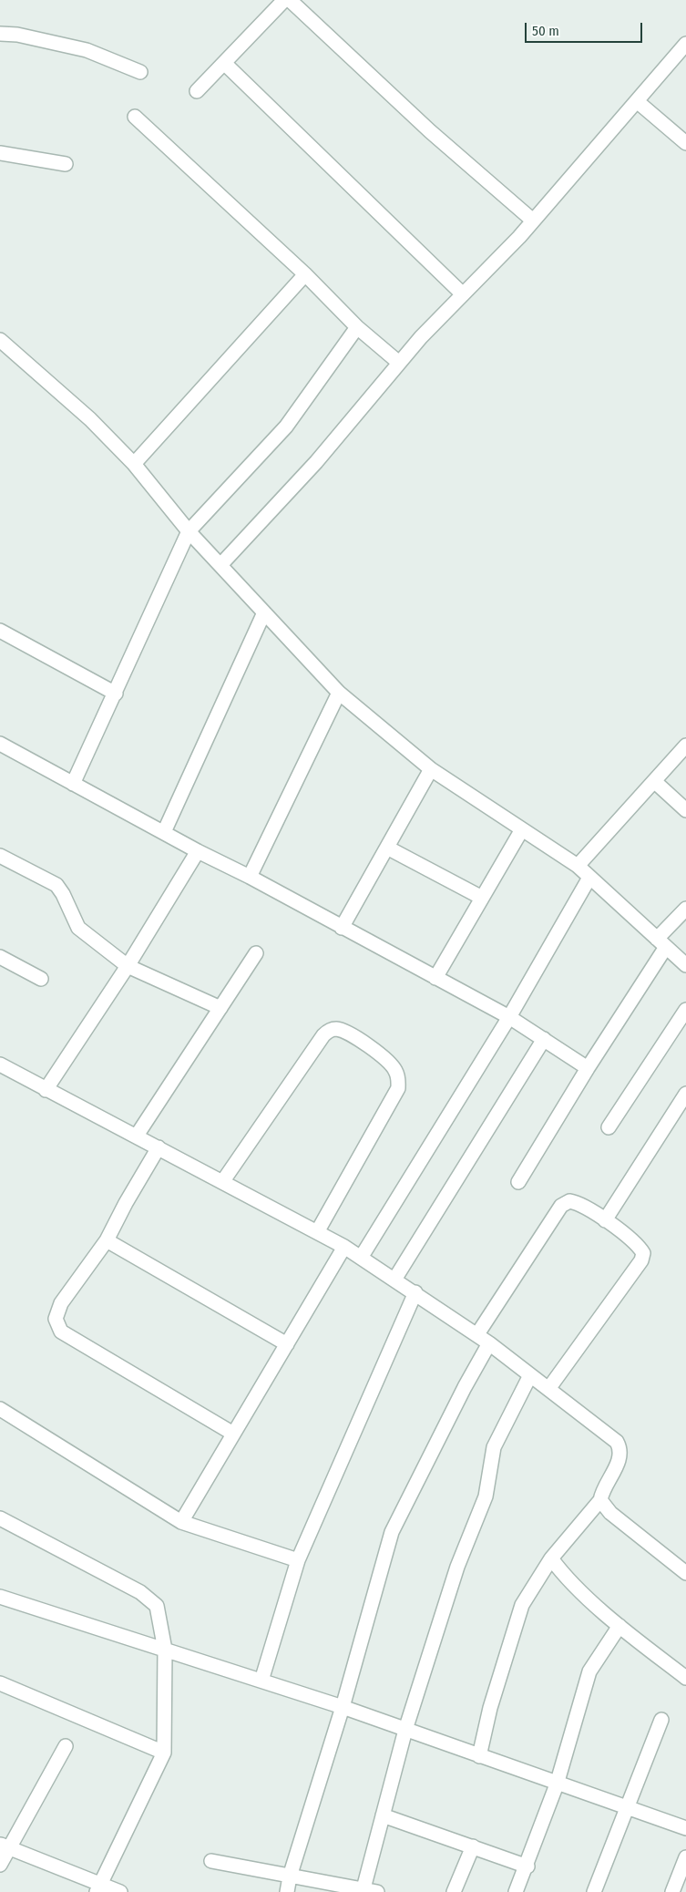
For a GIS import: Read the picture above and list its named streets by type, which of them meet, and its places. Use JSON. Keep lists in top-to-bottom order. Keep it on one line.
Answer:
{"scale_bar":"50 m"}
